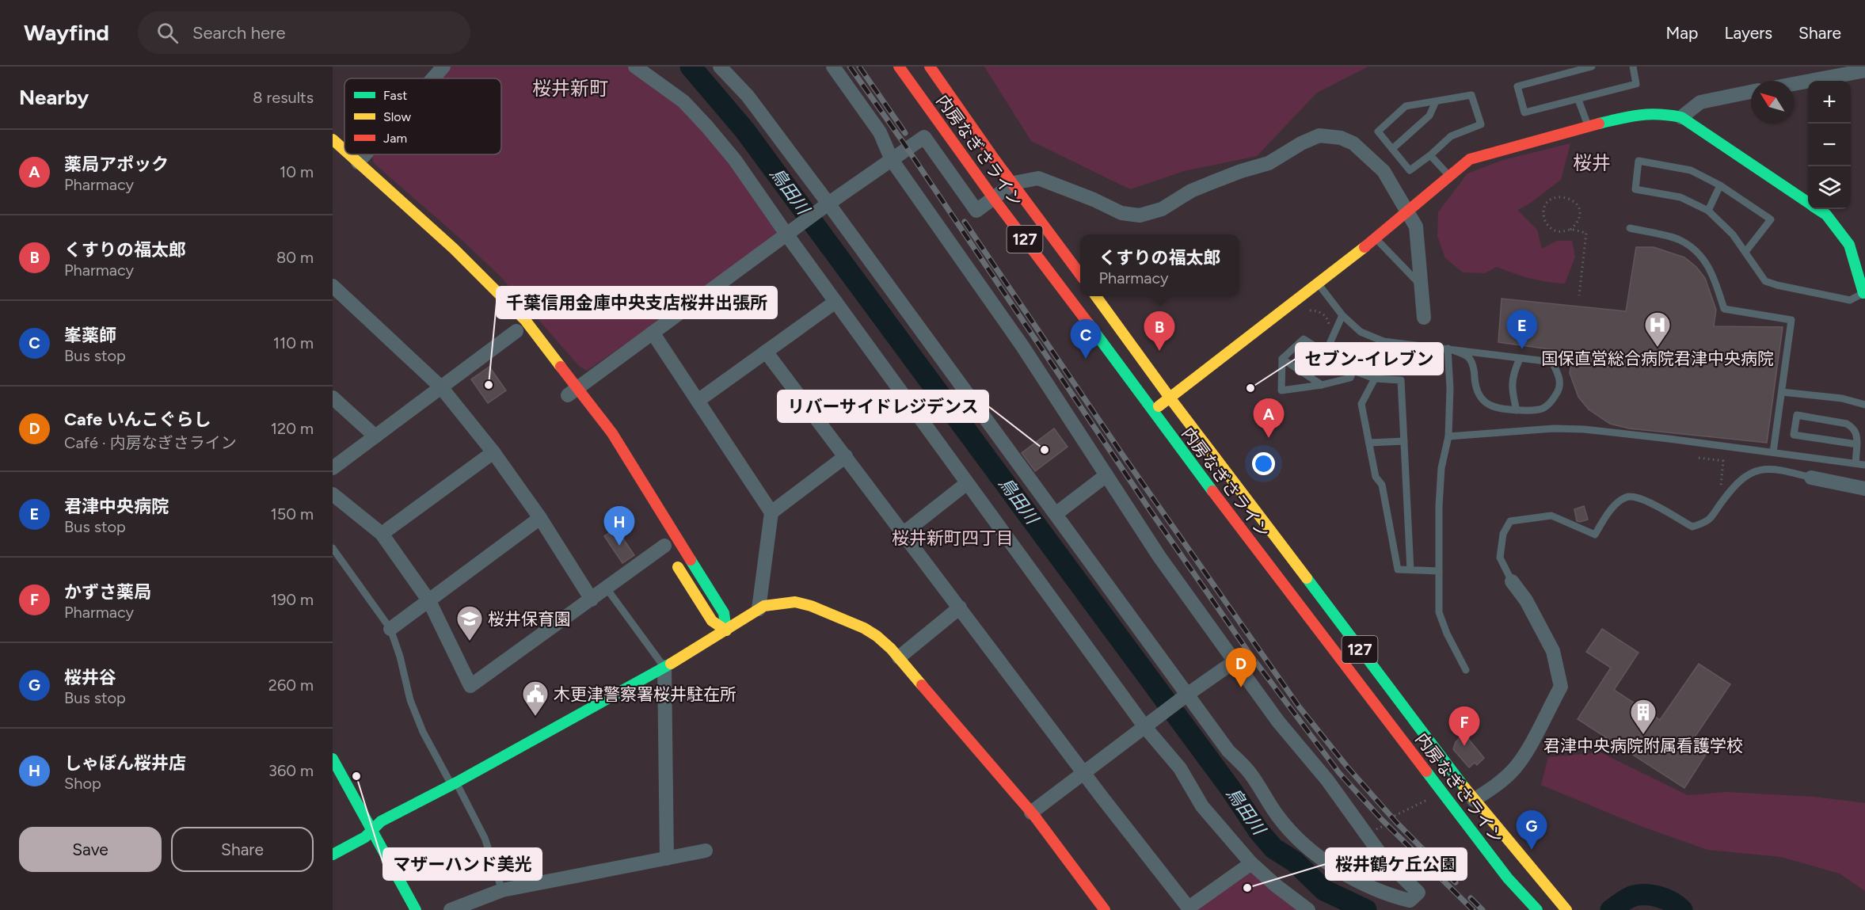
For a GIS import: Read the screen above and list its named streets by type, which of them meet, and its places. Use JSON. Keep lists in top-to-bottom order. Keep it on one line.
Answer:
{"streets":{"main road":["内房なぎさライン","127"]},"districts":["桜井新町","桜井","桜井新町四丁目"],"water":["鳥田川"],"places":{"hospital":["国保直営総合病院君津中央病院"],"other":["千葉信用金庫中央支店桜井出張所","セブン-イレブン","リバーサイドレジデンス","マザーハンド美光","桜井鶴ケ丘公園"],"school or university":["桜井保育園"],"public building":["木更津警察署桜井駐在所"],"building":["君津中央病院附属看護学校"]},"legend":["Fast","Slow","Jam"],"north":"top left","page":{"header":"Wayfind","search":"Search here","nav":["Map","Layers","Share"],"heading":["Nearby","8 results"],"map_buttons":["+","−"],"list":[{"mark":"A","name":"薬局アポック","note":"Pharmacy","value":"10 m"},{"mark":"B","name":"くすりの福太郎","note":"Pharmacy","value":"80 m"},{"mark":"C","name":"峯薬師","note":"Bus stop","value":"110 m"},{"mark":"D","name":"Cafe いんこぐらし","note":"Café · 内房なぎさライン","value":"120 m"},{"mark":"E","name":"君津中央病院","note":"Bus stop","value":"150 m"},{"mark":"F","name":"かずさ薬局","note":"Pharmacy","value":"190 m"},{"mark":"G","name":"桜井谷","note":"Bus stop","value":"260 m"},{"mark":"H","name":"しゃぼん桜井店","note":"Shop","value":"360 m"}],"popup":["くすりの福太郎","Pharmacy"],"pins":["E","B","C","A","H","D","F","G"],"buttons":["Save","Share"]}}
